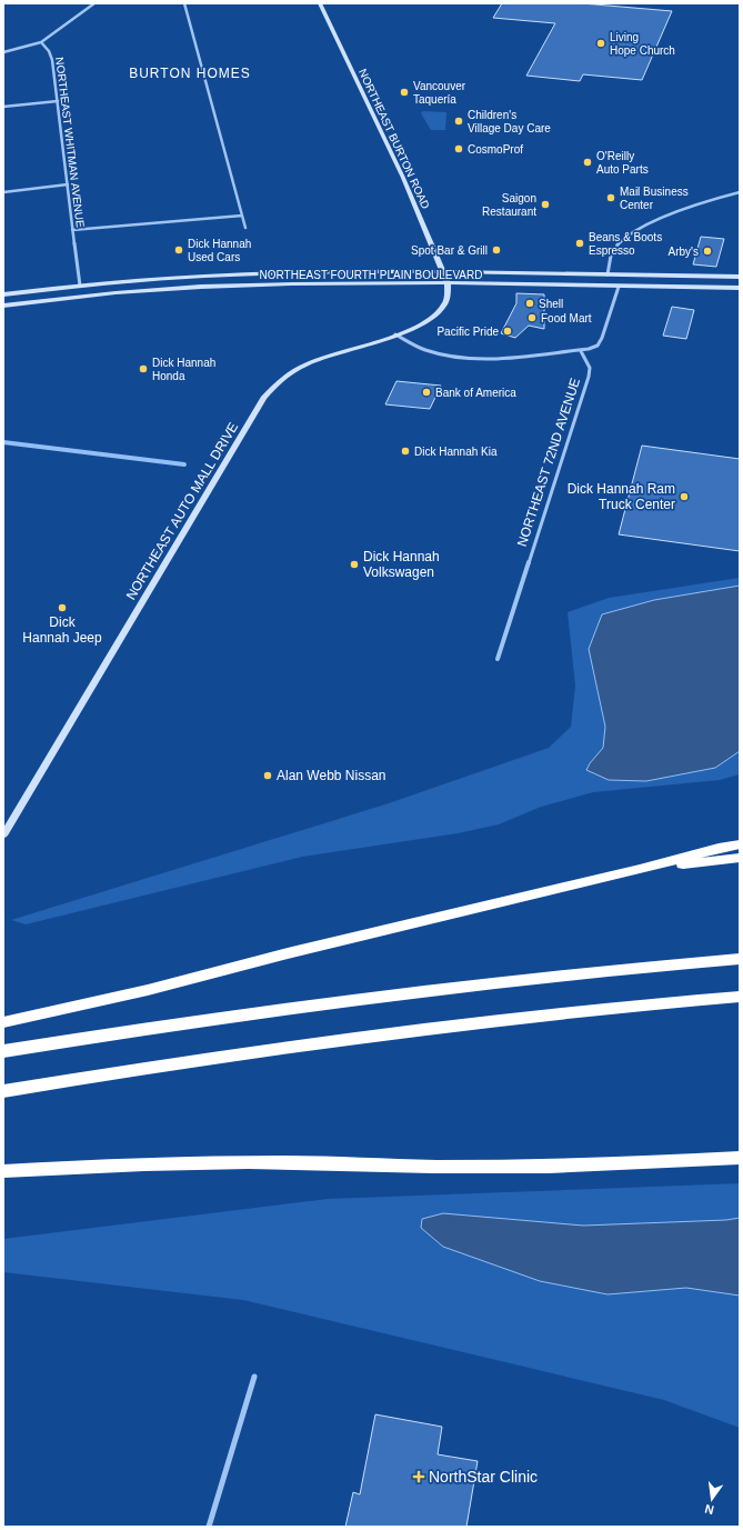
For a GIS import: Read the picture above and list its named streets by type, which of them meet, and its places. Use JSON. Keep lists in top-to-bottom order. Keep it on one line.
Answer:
{"streets":{"street":["NORTHEAST BURTON ROAD","NORTHEAST WHITMAN AVENUE","NORTHEAST FOURTH PLAIN BOULEVARD","NORTHEAST 72ND AVENUE","NORTHEAST AUTO MALL DRIVE"]},"crossings":[["NORTHEAST BURTON ROAD","NORTHEAST FOURTH PLAIN BOULEVARD"],["NORTHEAST BURTON ROAD","NORTHEAST AUTO MALL DRIVE"],["NORTHEAST WHITMAN AVENUE","NORTHEAST FOURTH PLAIN BOULEVARD"],["NORTHEAST FOURTH PLAIN BOULEVARD","NORTHEAST AUTO MALL DRIVE"]],"districts":["BURTON HOMES"],"places":{"other":["Living Hope Church","Vancouver Taquería","Children's Village Day Care","CosmoProf","O'Reilly Auto Parts","Mail Business Center","Saigon Restaurant","Beans & Boots Espresso","Dick Hannah Used Cars","Spot Bar & Grill","Arby's","Shell","Food Mart","Pacific Pride","Dick Hannah Honda","Bank of America","Dick Hannah Kia","Dick Hannah Ram Truck Center","Dick Hannah Volkswagen","Dick Hannah Jeep","Alan Webb Nissan"],"health":["NorthStar Clinic"]},"north":"bottom"}
